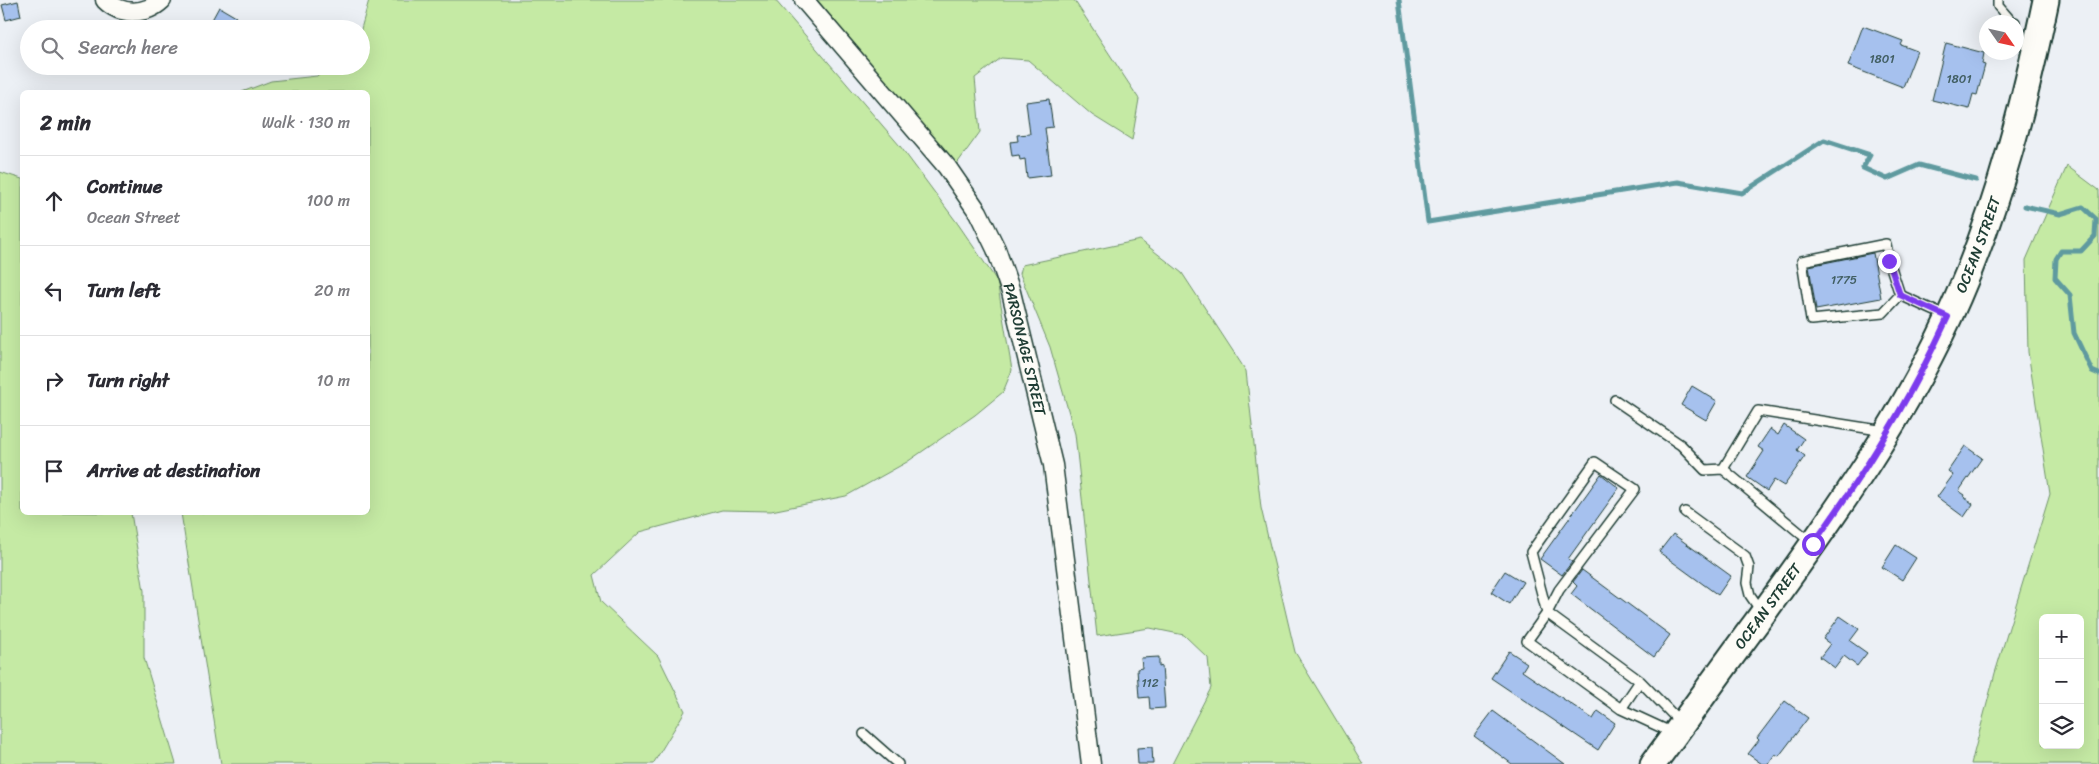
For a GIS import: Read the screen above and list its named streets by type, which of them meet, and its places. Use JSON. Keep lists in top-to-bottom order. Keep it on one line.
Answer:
{"streets":{"main road":["OCEAN STREET"],"street":["PARSONAGE STREET"]},"house_numbers":["1801","1801","1775","112"],"north":"bottom right","page":{"search":"Search here","heading":["2 min","Walk · 130 m"],"list":[["Continue","Ocean Street","100 m"],["Turn left","20 m"],["Turn right","10 m"],"Arrive at destination"],"map_buttons":["+","−"]}}
